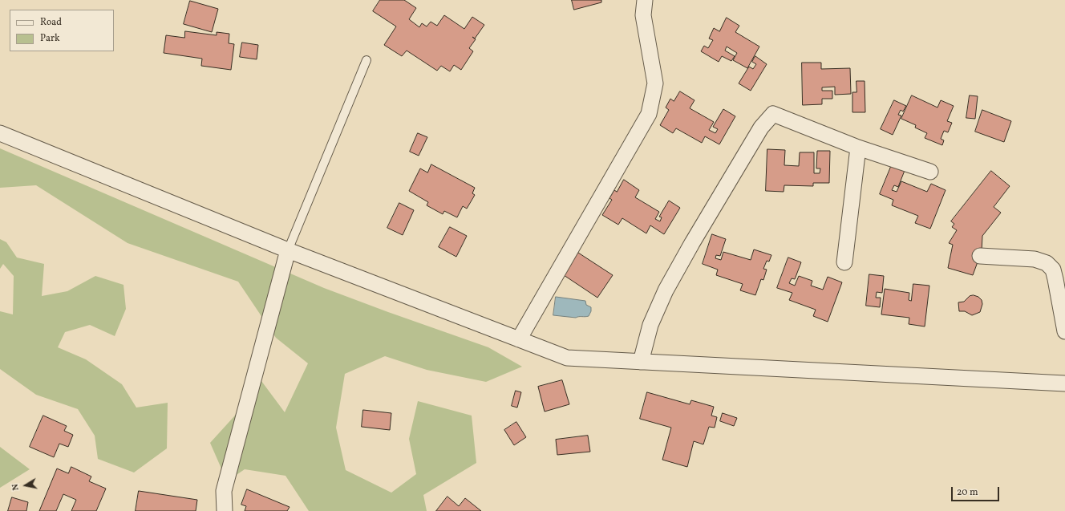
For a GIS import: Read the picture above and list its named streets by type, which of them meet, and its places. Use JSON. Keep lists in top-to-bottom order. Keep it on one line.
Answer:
{"legend":["Road","Park"],"scale_bar":"20 m","north":"left"}
